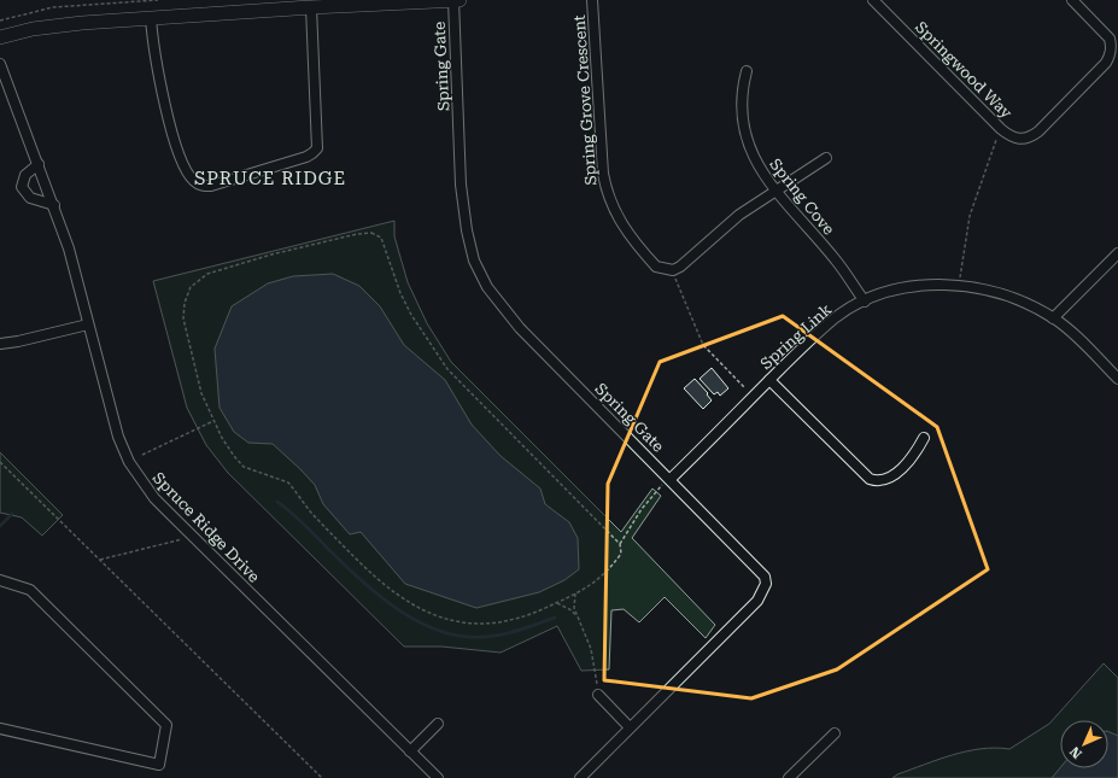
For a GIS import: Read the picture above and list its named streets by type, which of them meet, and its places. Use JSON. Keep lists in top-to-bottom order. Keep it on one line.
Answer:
{"streets":{"street":["Spring Gate","Springwood Way","Spring Grove Crescent","Spring Cove","Spring Link","Spruce Ridge Drive"]},"crossings":[["Spring Gate","Spring Link"],["Spring Cove","Spring Link"]],"districts":["SPRUCE RIDGE"],"north":"bottom left"}
